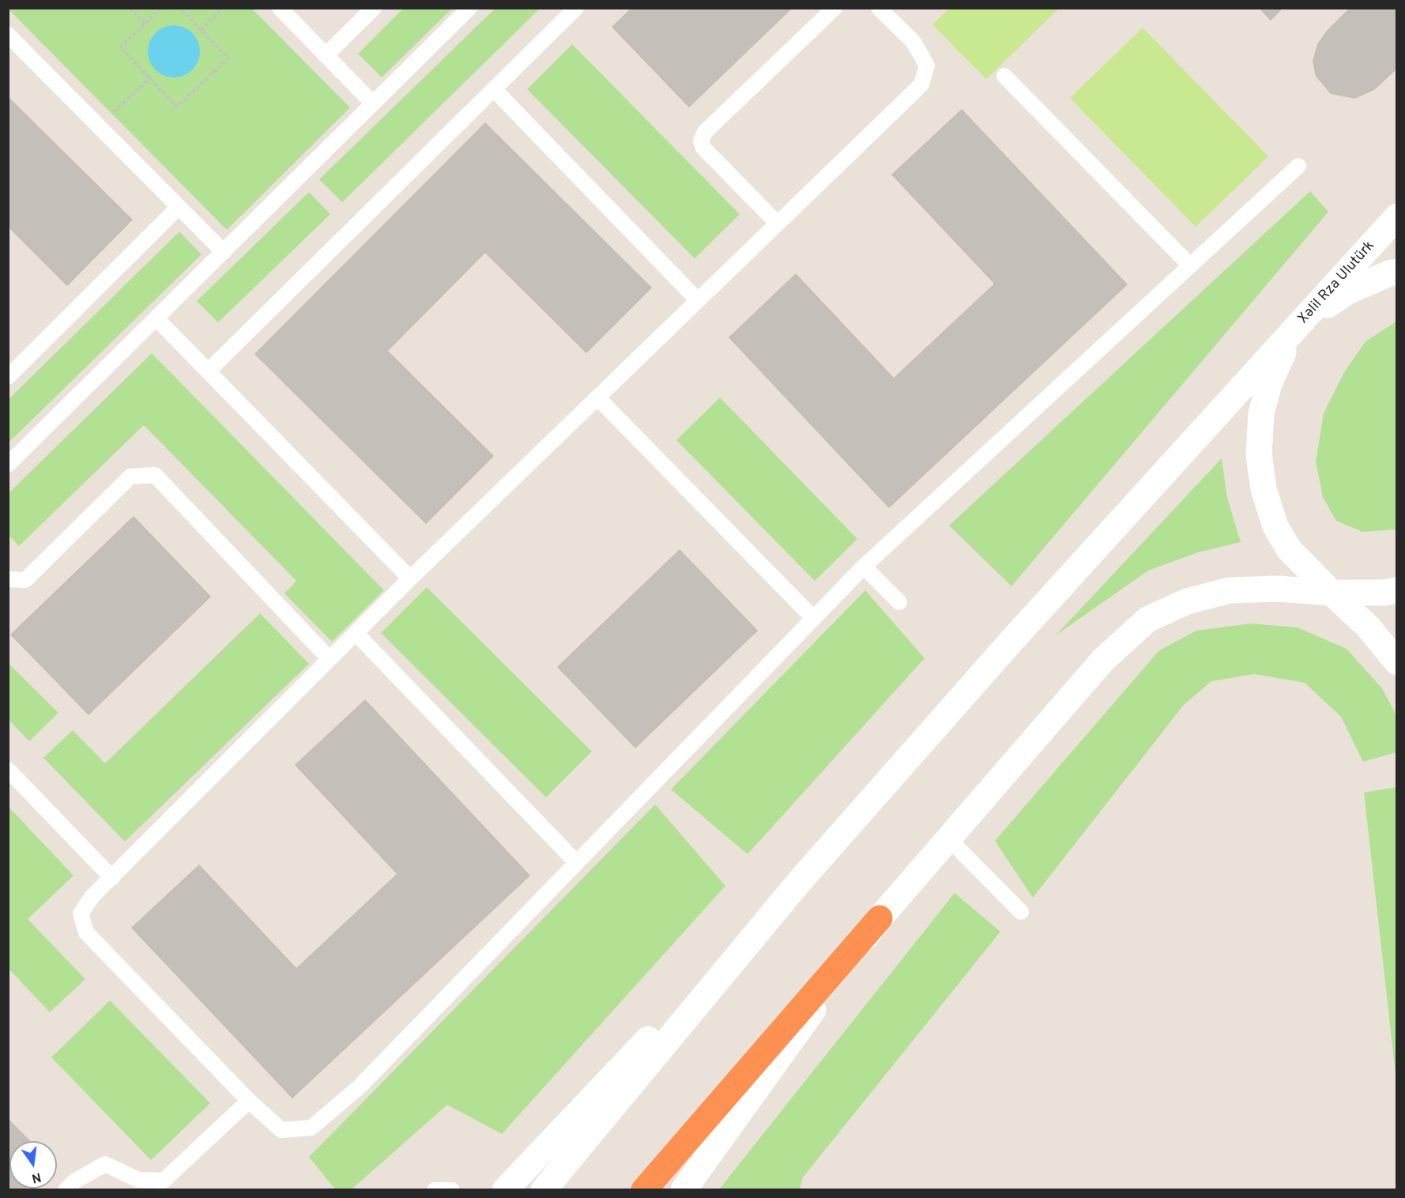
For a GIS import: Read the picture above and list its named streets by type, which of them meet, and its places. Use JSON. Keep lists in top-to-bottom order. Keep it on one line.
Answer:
{"streets":{"main road":["Xəlil Rza Ulutürk"]},"north":"bottom"}
